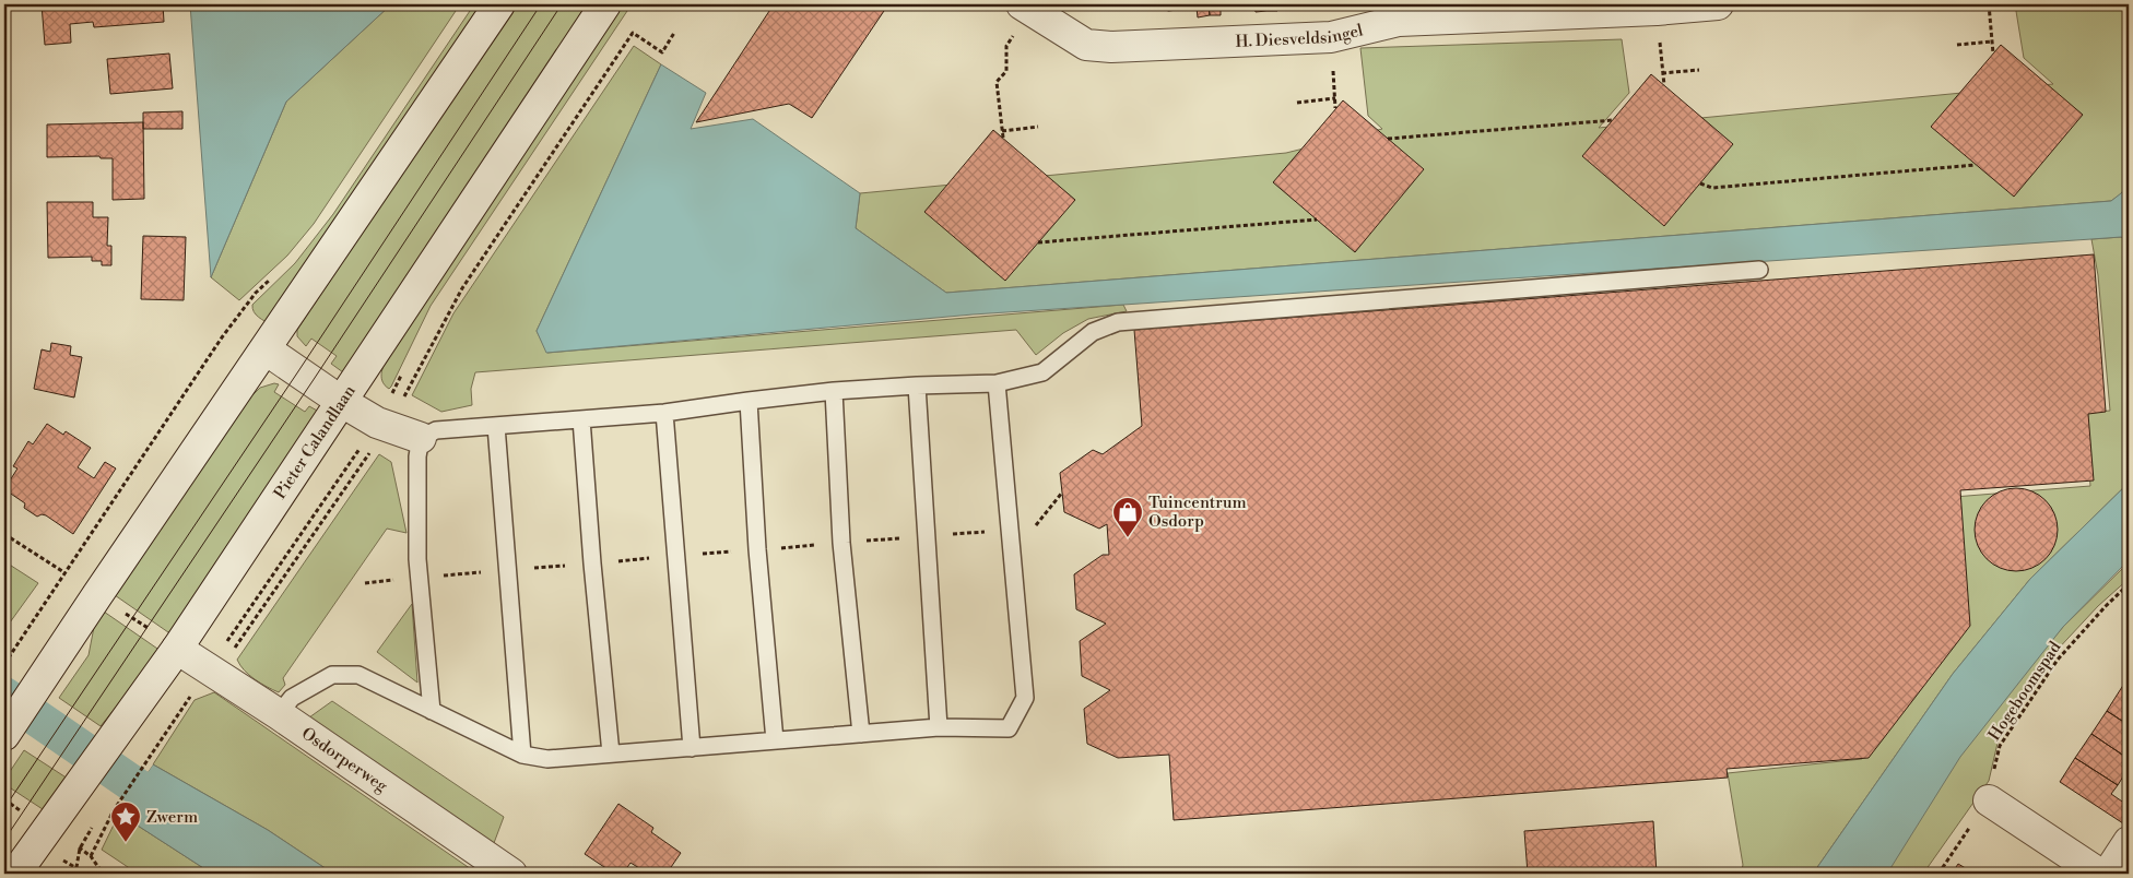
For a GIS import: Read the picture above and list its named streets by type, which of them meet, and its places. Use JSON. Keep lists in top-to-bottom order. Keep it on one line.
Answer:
{"streets":{"main road":["H. Diesveldsingel","Pieter Calandlaan","Osdorperweg"],"path":["Hogeboomspad"]},"crossings":[["Pieter Calandlaan","Osdorperweg"]],"places":{"shop":["Tuincentrum Osdorp"],"place":["Zwerm"]}}
